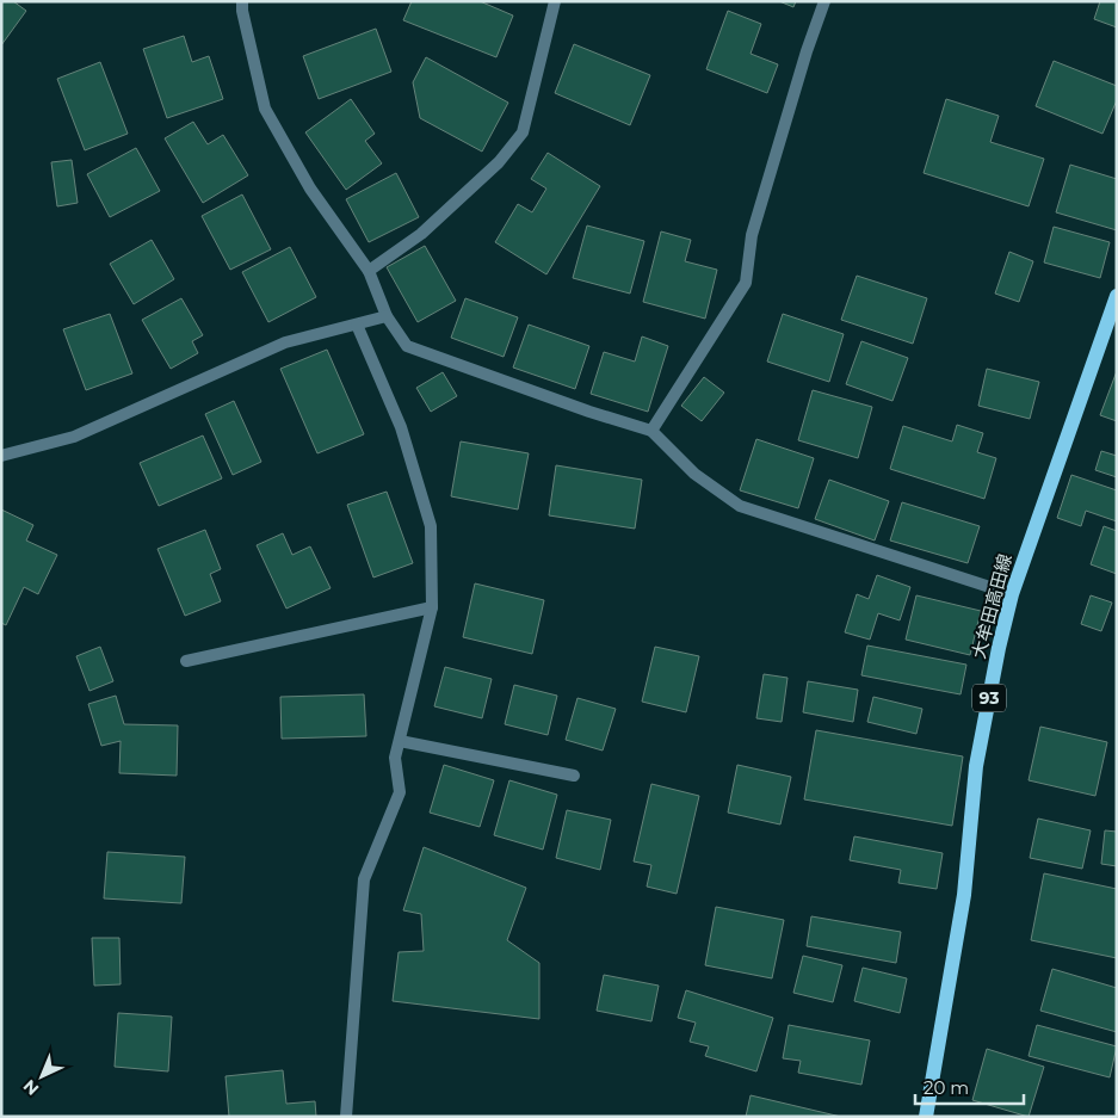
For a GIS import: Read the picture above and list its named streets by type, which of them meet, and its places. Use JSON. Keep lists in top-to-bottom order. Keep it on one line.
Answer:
{"streets":{"main road":["大牟田高田線","93"]},"scale_bar":"20 m","north":"bottom left"}
